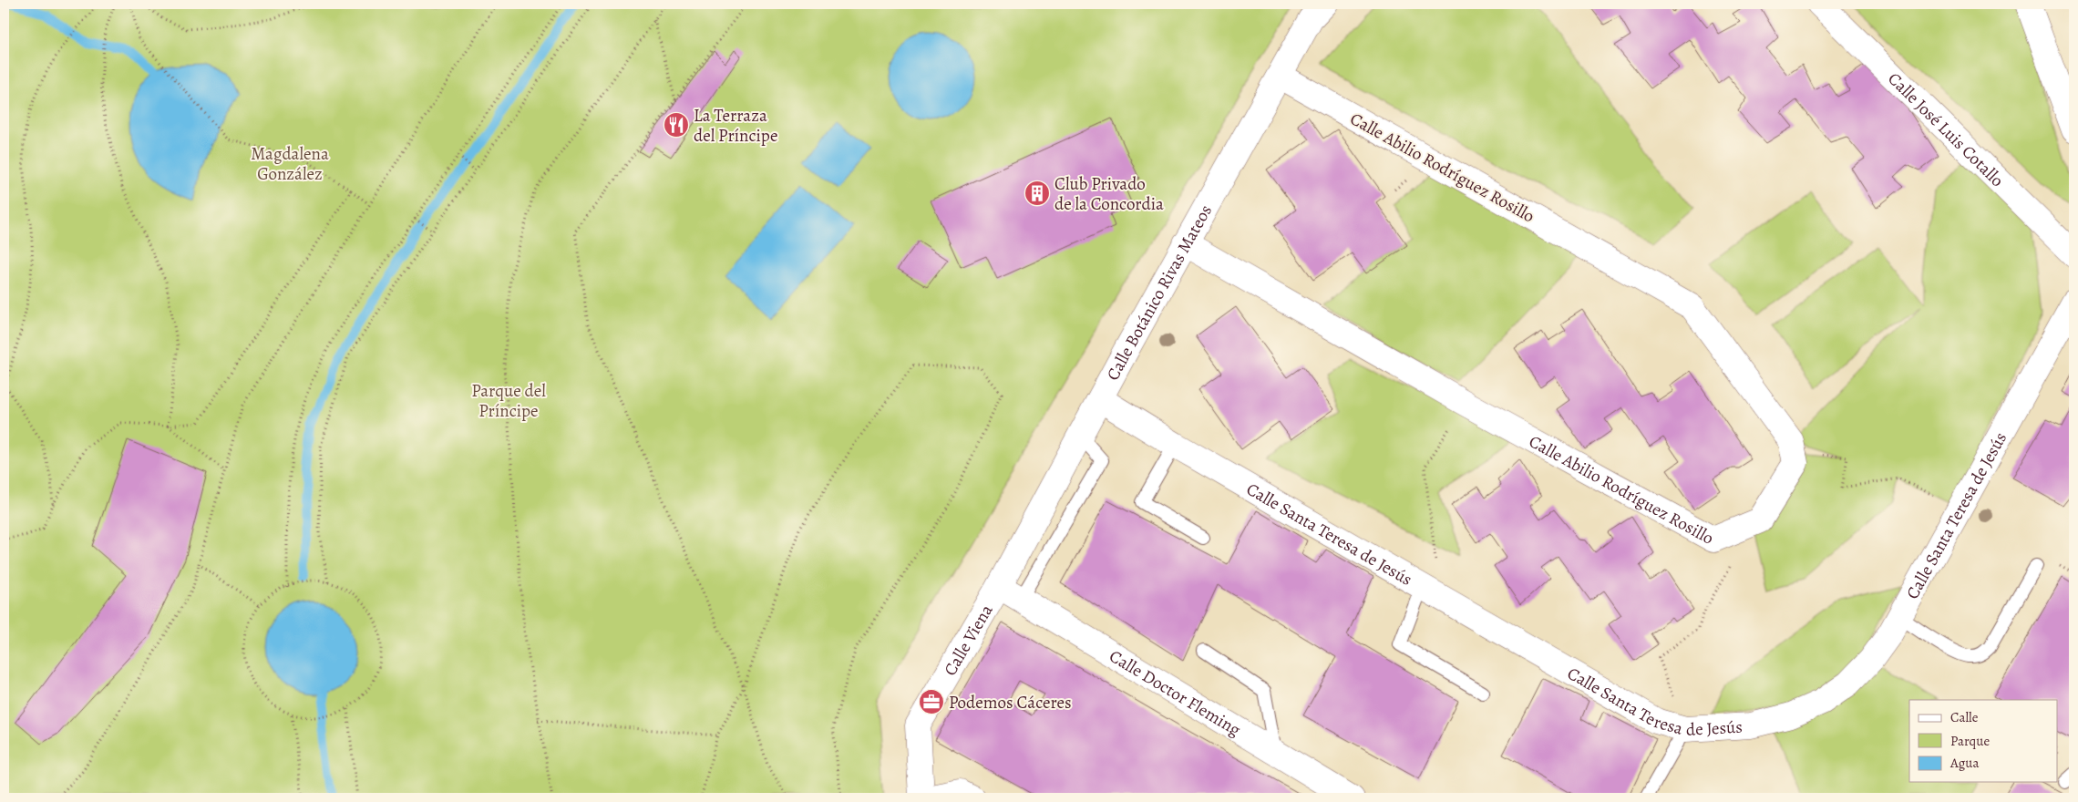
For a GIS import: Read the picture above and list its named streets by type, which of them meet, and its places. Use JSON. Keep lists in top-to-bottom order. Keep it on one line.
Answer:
{"streets":{"street":["Calle José Luis Cotallo","Calle Abilio Rodríguez Rosillo","Calle Botánico Rivas Mateos","Calle Santa Teresa de Jesús","Calle Viena","Calle Doctor Fleming"]},"crossings":[["Calle Abilio Rodríguez Rosillo","Calle Botánico Rivas Mateos"],["Calle Botánico Rivas Mateos","Calle Santa Teresa de Jesús"],["Calle Botánico Rivas Mateos","Calle Viena"],["Calle Botánico Rivas Mateos","Calle Doctor Fleming"],["Calle Viena","Calle Doctor Fleming"]],"parks":["Magdalena González","Parque del Príncipe"],"places":{"restaurant":["La Terraza del Príncipe"],"building":["Club Privado de la Concordia"],"office":["Podemos Cáceres"]},"legend":["Calle","Parque","Agua"]}
